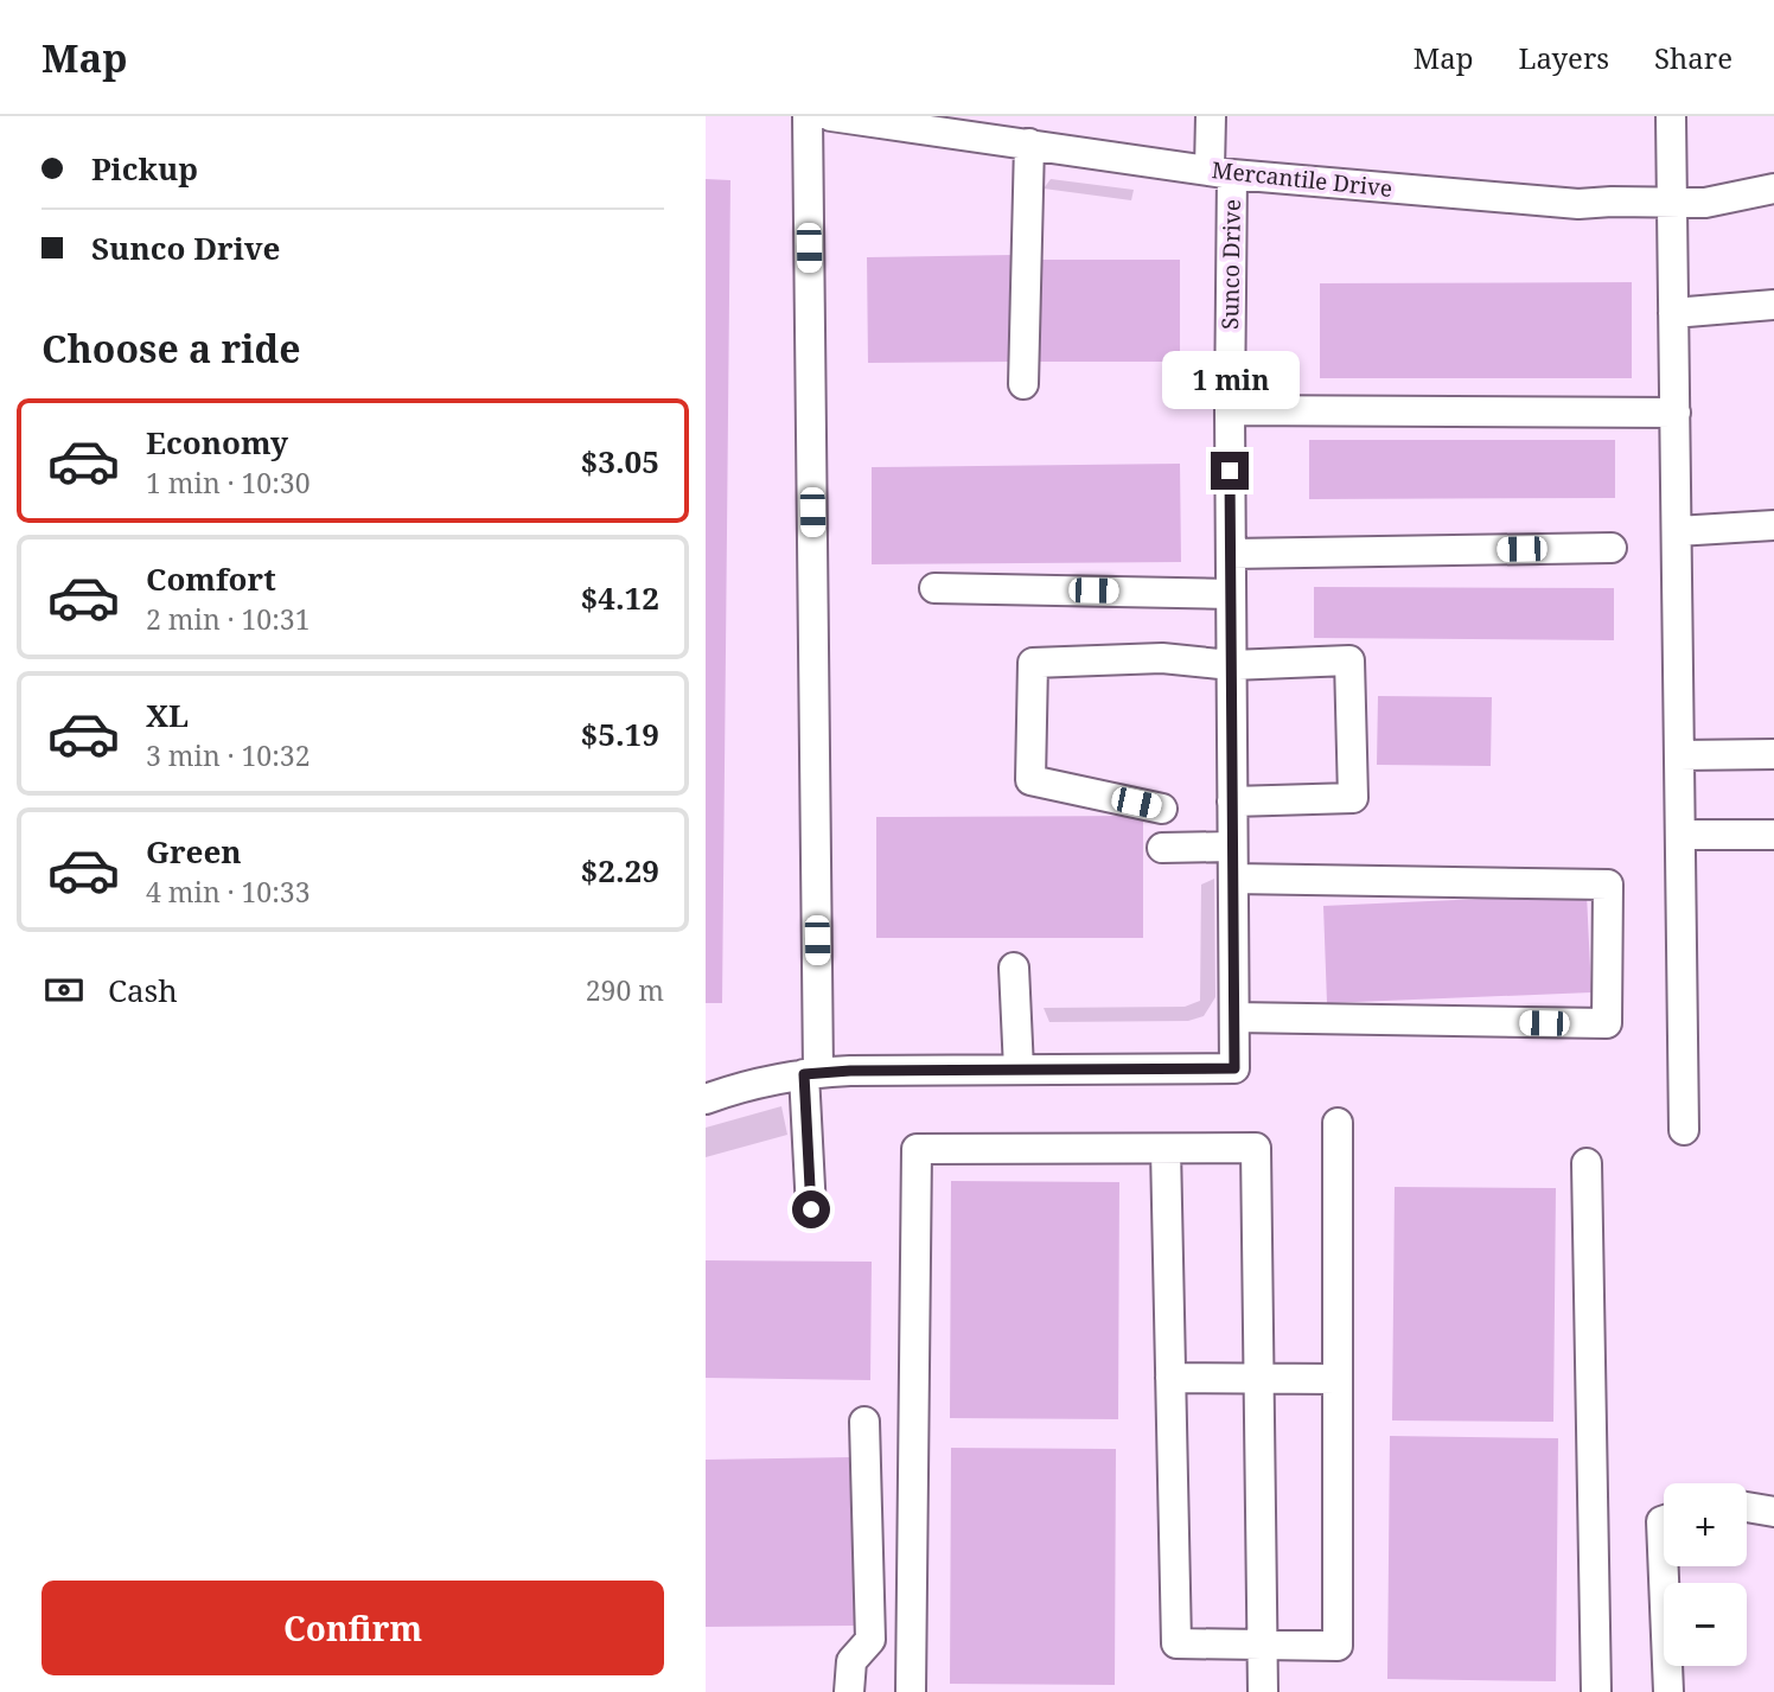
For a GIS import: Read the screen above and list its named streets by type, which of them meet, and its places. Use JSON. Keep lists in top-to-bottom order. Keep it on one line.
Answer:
{"streets":{"street":["Mercantile Drive","Sunco Drive"]},"crossings":[["Mercantile Drive","Sunco Drive"]],"page":{"header":"Map","nav":["Map","Layers","Share"],"banner":["Pickup","Sunco Drive"],"heading":"Choose a ride","bubble":"1 min","list":[{"name":"Economy","note":"1 min · 10:30","value":"$3.05"},{"name":"Comfort","note":"2 min · 10:31","value":"$4.12"},{"name":"XL","note":"3 min · 10:32","value":"$5.19"},{"name":"Green","note":"4 min · 10:33","value":"$2.29"}],"pay":["Cash","290 m"],"map_buttons":["+","−"],"buttons":"Confirm"}}
